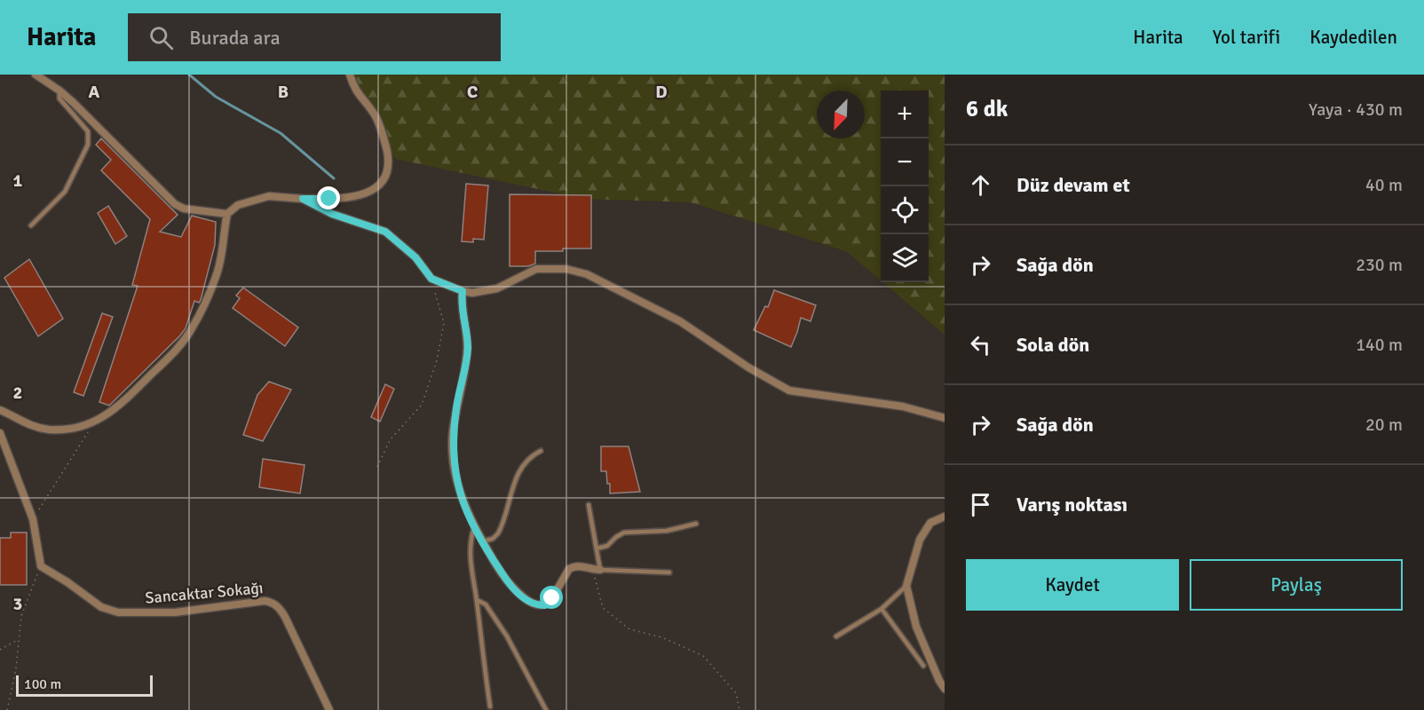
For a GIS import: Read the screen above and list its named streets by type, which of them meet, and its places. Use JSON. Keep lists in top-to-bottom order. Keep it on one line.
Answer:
{"streets":{"street":["Sancaktar Sokağı"]},"scale_bar":"100 m","north":"bottom left","page":{"header":"Harita","search":"Burada ara","nav":["Harita","Yol tarifi","Kaydedilen"],"heading":["6 dk","Yaya · 430 m"],"map_buttons":["+","−"],"list":[["Düz devam et","40 m"],["Sağa dön","230 m"],["Sola dön","140 m"],["Sağa dön","20 m"],"Varış noktası"],"buttons":["Kaydet","Paylaş"],"scale":"100 m"},"grid":{"columns":["A","B","C","D"],"rows":["1","2","3"]}}
